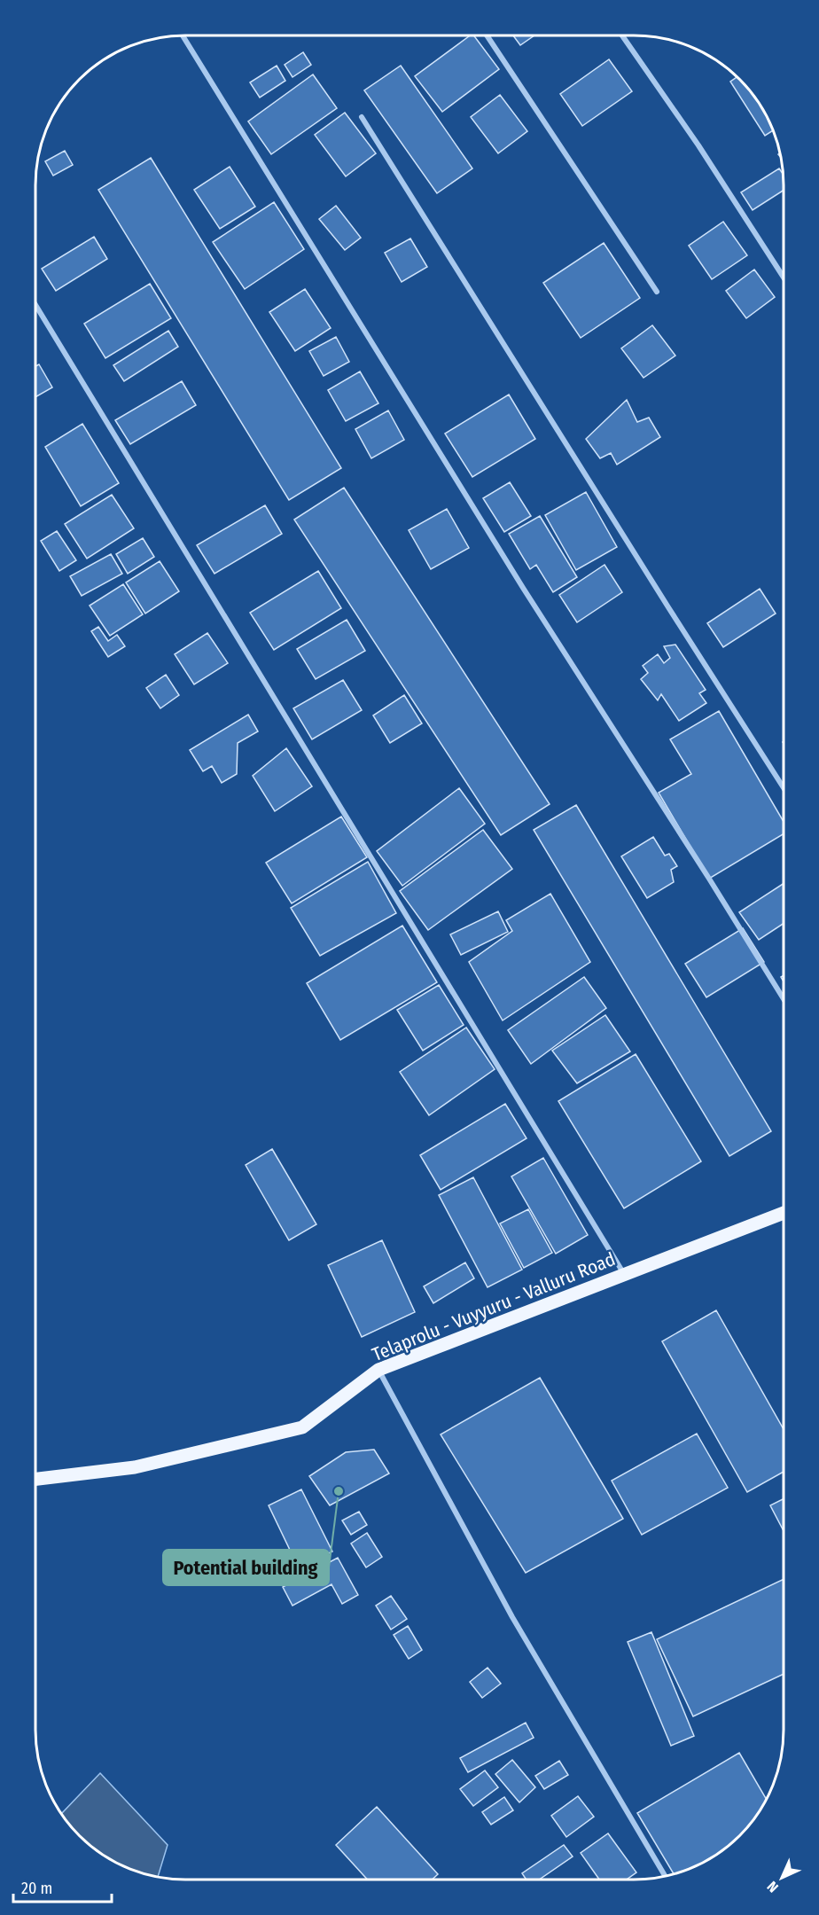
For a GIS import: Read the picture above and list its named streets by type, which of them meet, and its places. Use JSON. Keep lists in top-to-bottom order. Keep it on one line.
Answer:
{"streets":{"main road":["Telaprolu - Vuyyuru - Valluru Road"]},"places":["Potential building"],"scale_bar":"20 m","north":"bottom left"}
